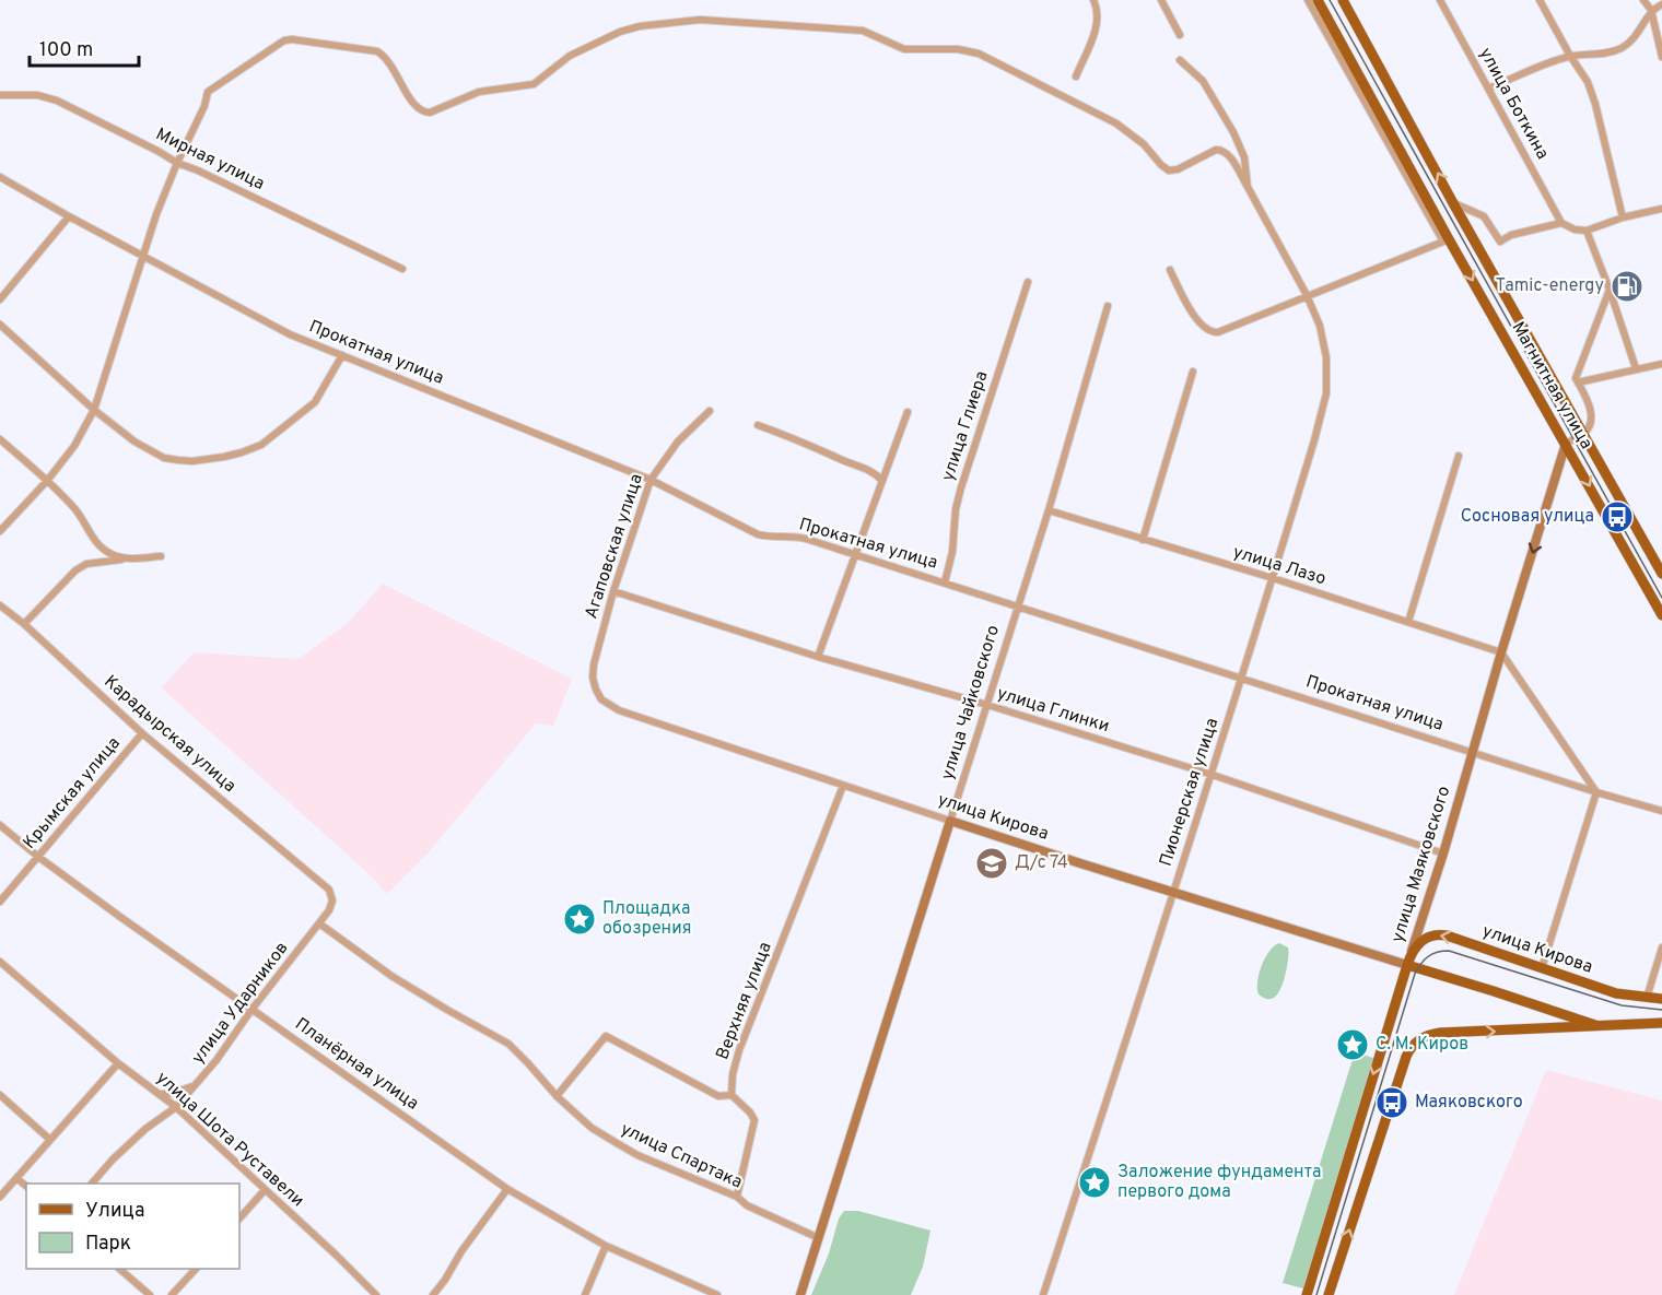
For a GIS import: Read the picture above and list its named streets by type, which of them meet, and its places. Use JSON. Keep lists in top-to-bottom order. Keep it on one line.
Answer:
{"streets":{"main road":["Магнитная улица","улица Чайковского","улица Кирова","улица Маяковского"],"street":["улица Боткина","Мирная улица","Прокатная улица","улица Глиера","Агаповская улица","улица Лазо","улица Глинки","Карадырская улица","Пионерская улица","Крымская улица","Верхняя улица","улица Ударников","Планёрная улица","улица Шота Руставели","улица Спартака"]},"crossings":[["Мирная улица","Пионерская улица"],["Прокатная улица","улица Глиера"],["Прокатная улица","Агаповская улица"],["Прокатная улица","улица Чайковского"],["Прокатная улица","Пионерская улица"],["Прокатная улица","улица Маяковского"],["Магнитная улица","улица Маяковского"],["Агаповская улица","улица Глинки"],["Агаповская улица","улица Кирова"],["улица Лазо","улица Чайковского"],["улица Лазо","Пионерская улица"],["улица Лазо","улица Маяковского"],["улица Чайковского","улица Глинки"],["улица Чайковского","улица Кирова"],["улица Чайковского","улица Спартака"],["улица Глинки","Пионерская улица"],["улица Глинки","улица Маяковского"],["Карадырская улица","Крымская улица"],["Карадырская улица","улица Ударников"],["Пионерская улица","улица Кирова"],["Крымская улица","Планёрная улица"],["улица Кирова","улица Маяковского"],["улица Кирова","Верхняя улица"],["улица Ударников","Планёрная улица"],["улица Ударников","улица Шота Руставели"],["улица Ударников","улица Спартака"]],"one_way":["улица Маяковского"],"places":{"fuel station":["Tamic-energy"],"bus stop":["Сосновая улица","Маяковского"],"school or university":["Д/с 74"],"place":["Площадка обозрения","С. М. Киров","Заложение фундамента первого дома"]},"legend":["Улица","Парк"],"scale_bar":"100 m"}
